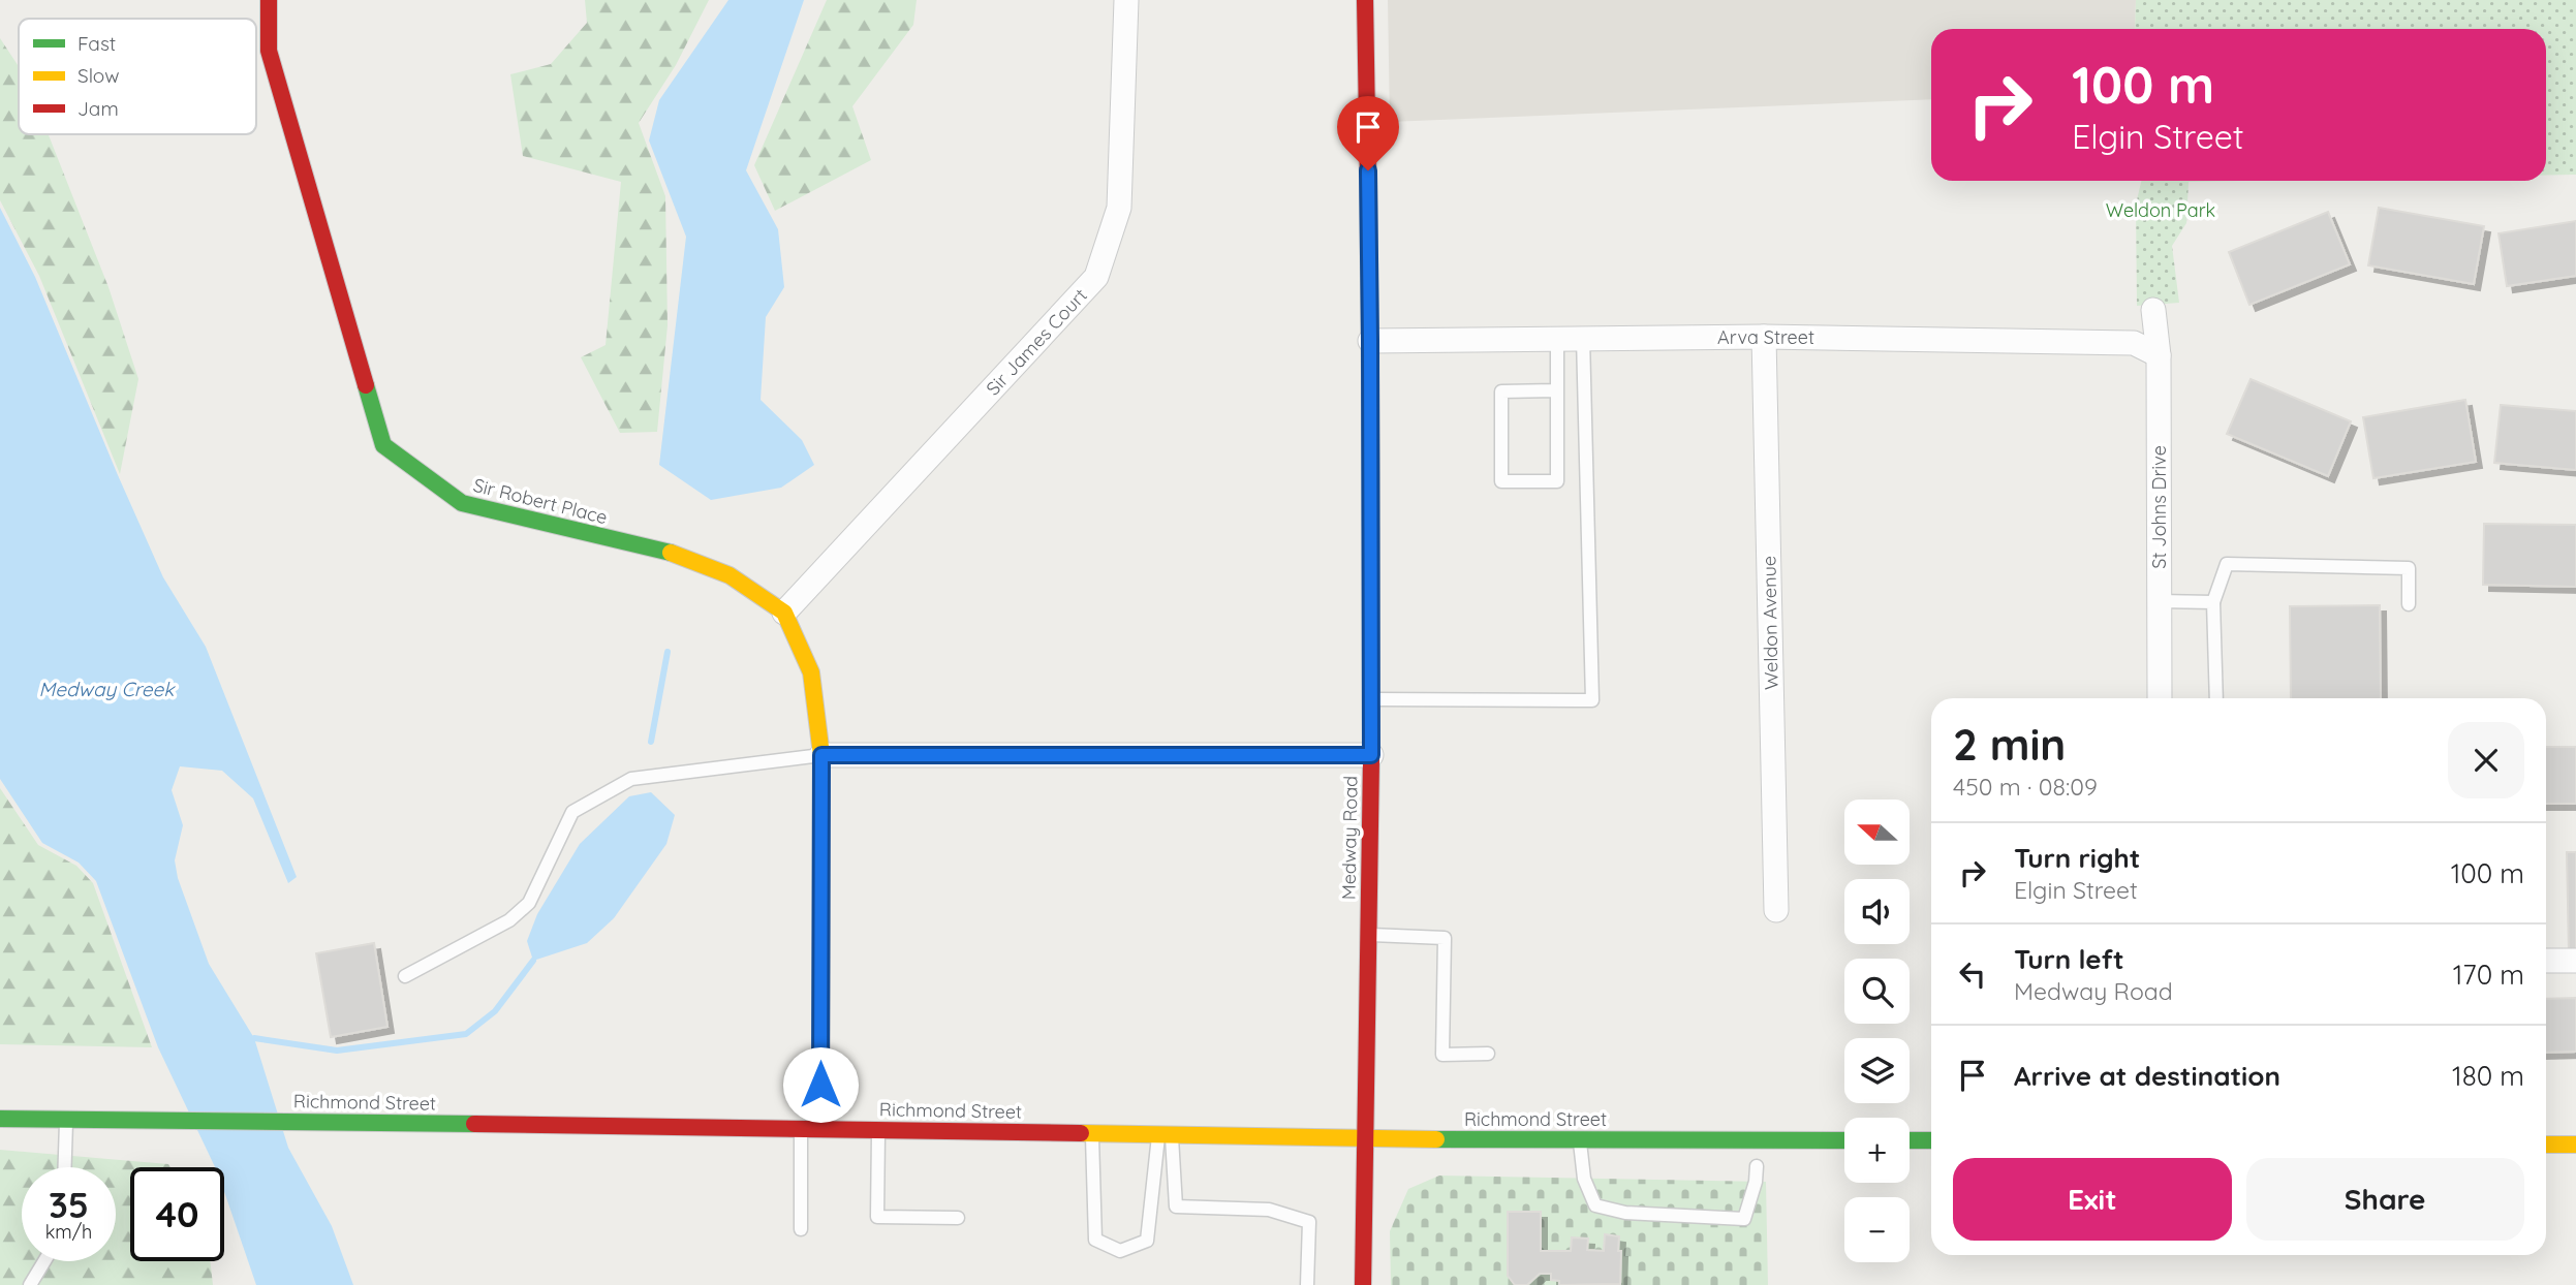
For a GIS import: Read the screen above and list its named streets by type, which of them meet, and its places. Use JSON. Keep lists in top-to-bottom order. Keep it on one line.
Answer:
{"streets":{"main road":["Sir Robert Place","Medway Road","Richmond Street"],"street":["Arva Street","Sir James Court","St Johns Drive","Weldon Avenue"]},"crossings":[["Arva Street","St Johns Drive"],["Arva Street","Weldon Avenue"],["Arva Street","Medway Road"],["Sir James Court","Sir Robert Place"],["Medway Road","Richmond Street"]],"water":["Medway Creek"],"parks":["Weldon Park"],"legend":["Fast","Slow","Jam"],"north":"left","page":{"turn":["100 m","Elgin Street"],"heading":["2 min","450 m · 08:09"],"map_buttons":["+","−"],"list":[{"name":"Turn right","note":"Elgin Street","value":"100 m"},{"name":"Turn left","note":"Medway Road","value":"170 m"},{"name":"Arrive at destination","value":"180 m"}],"buttons":["Exit","Share"],"speed":"35 km/h","limit":"40"}}
